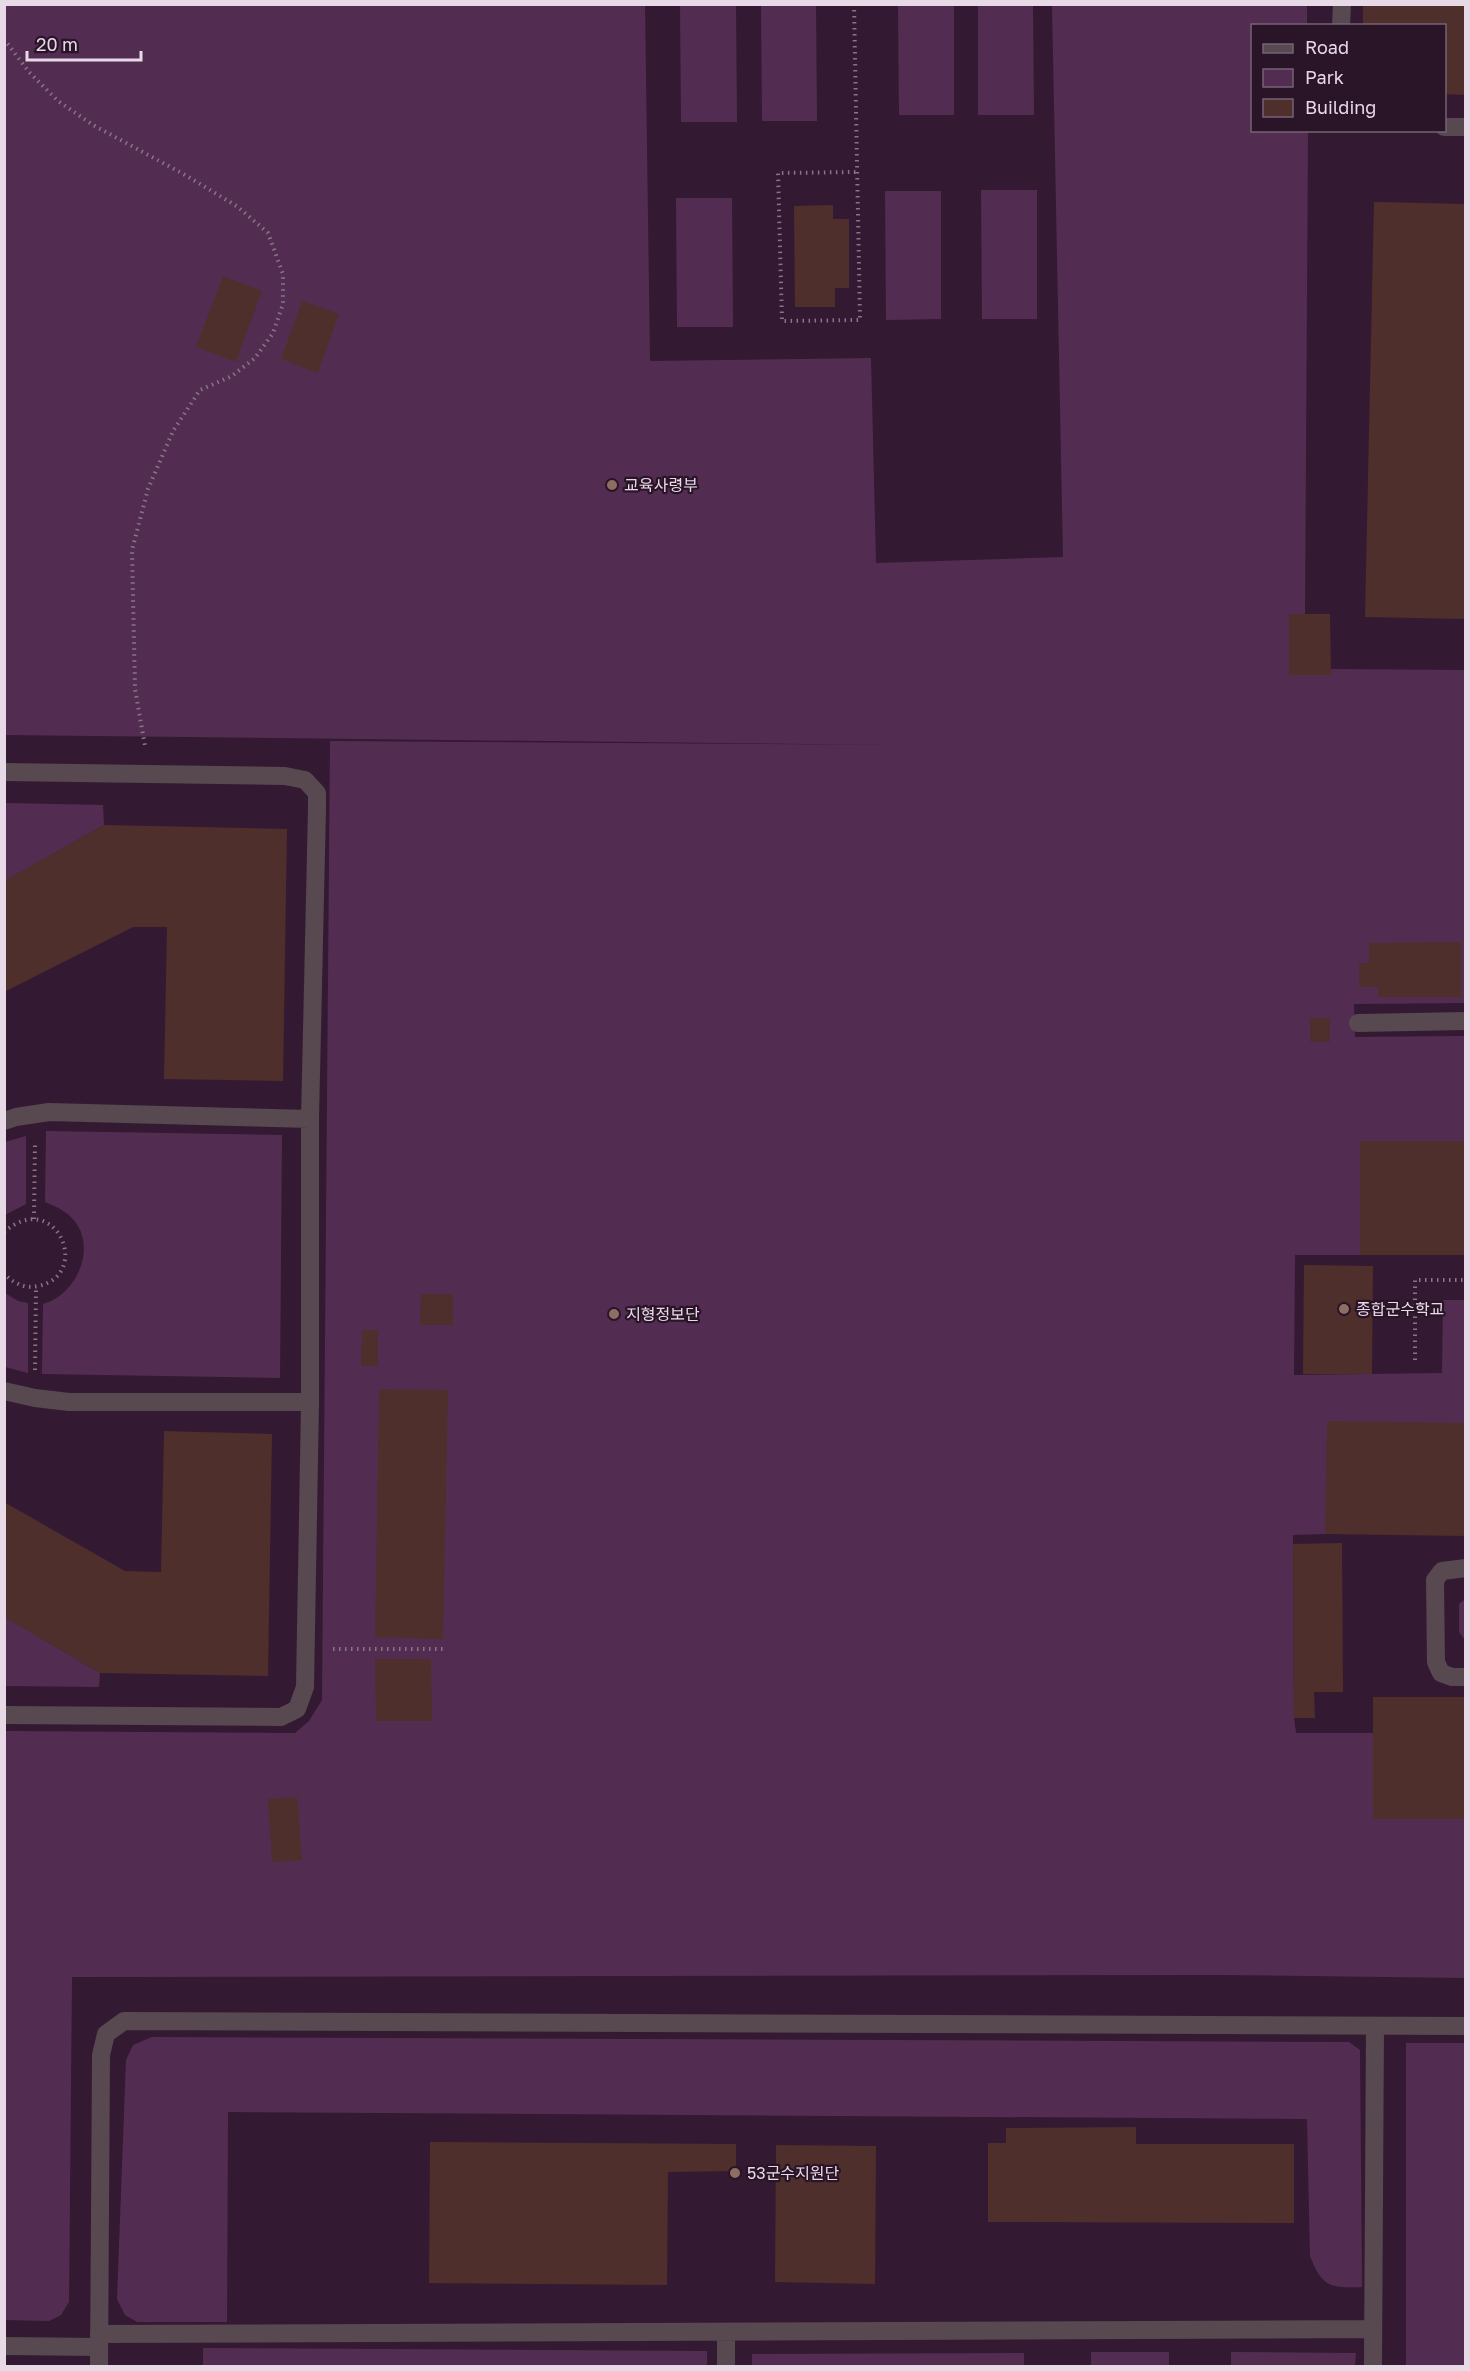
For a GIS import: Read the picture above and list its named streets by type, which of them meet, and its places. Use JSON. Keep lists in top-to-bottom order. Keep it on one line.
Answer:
{"places":["교육사령부","종합군수학교","지형정보단","53군수지원단"],"legend":["Road","Park","Building"],"scale_bar":"20 m"}
